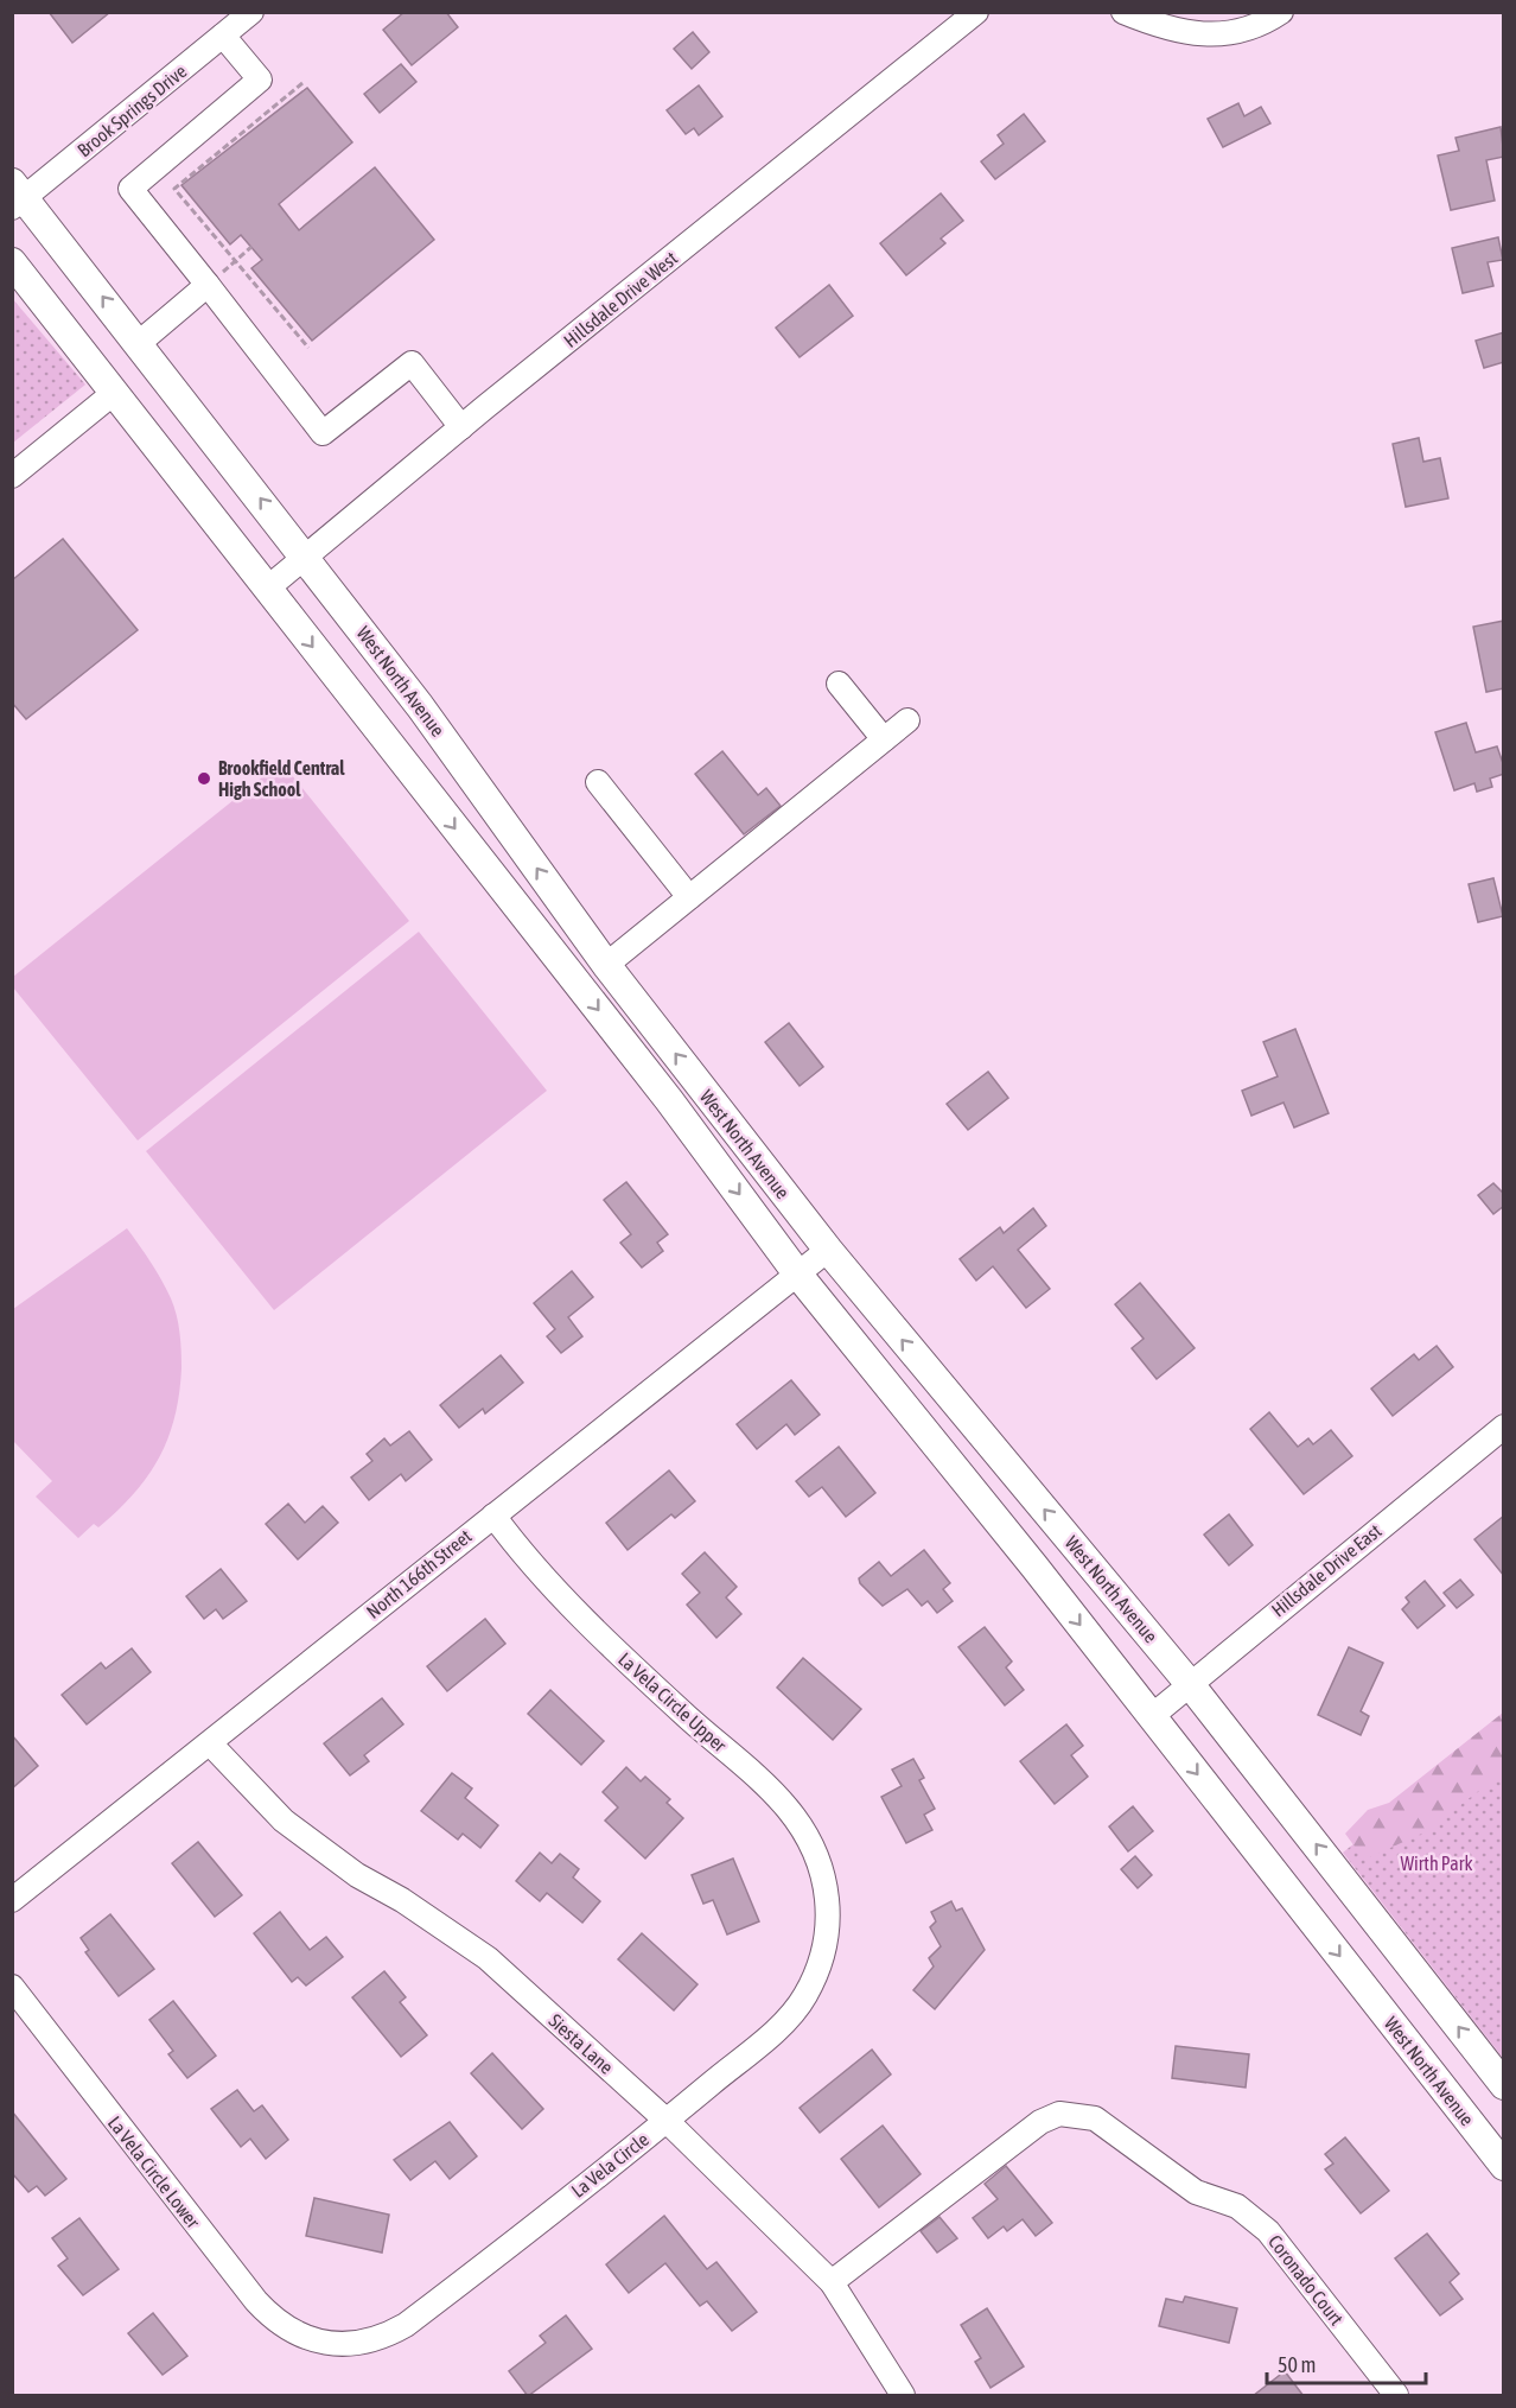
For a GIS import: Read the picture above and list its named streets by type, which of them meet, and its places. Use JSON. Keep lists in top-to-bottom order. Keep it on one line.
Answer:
{"streets":{"main road":["West North Avenue"],"street":["Brook Springs Drive","Hillsdale Drive West","Hillsdale Drive East","North 166th Street","La Vela Circle Upper","Siesta Lane","La Vela Circle","La Vela Circle Lower","Coronado Court"]},"crossings":[["Brook Springs Drive","West North Avenue"],["Hillsdale Drive West","West North Avenue"],["West North Avenue","Hillsdale Drive East"],["West North Avenue","North 166th Street"],["North 166th Street","La Vela Circle Upper"],["North 166th Street","Siesta Lane"],["La Vela Circle Upper","La Vela Circle"],["Siesta Lane","La Vela Circle"],["Siesta Lane","Coronado Court"],["La Vela Circle","La Vela Circle Lower"]],"parks":["Wirth Park"],"places":["Brookfield Central High School"],"scale_bar":"50 m"}
